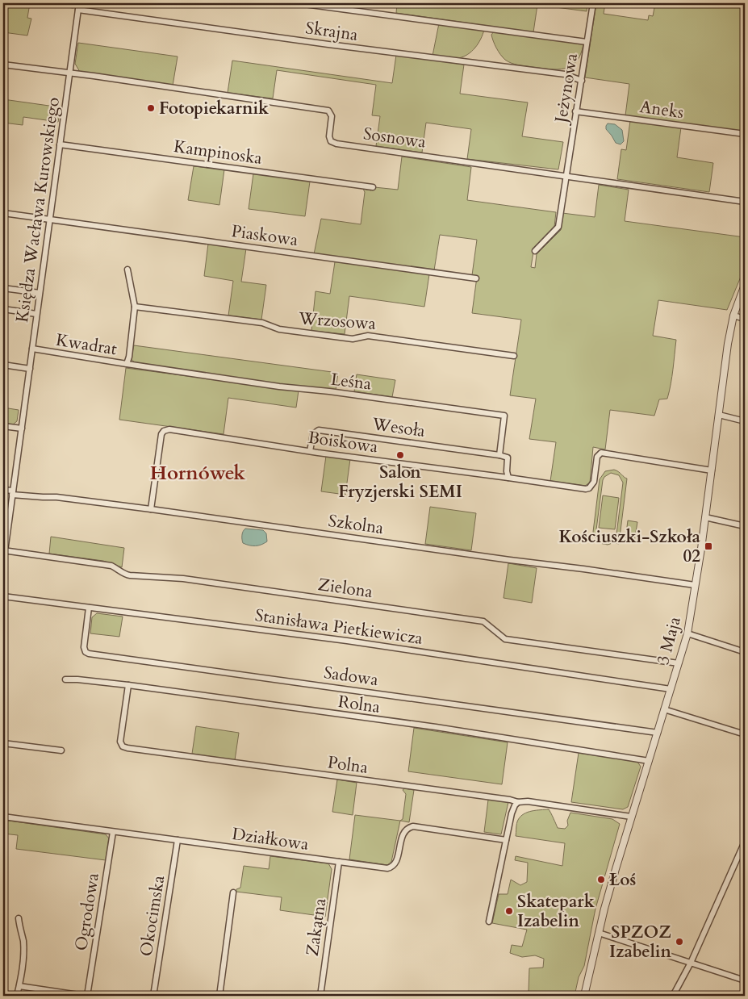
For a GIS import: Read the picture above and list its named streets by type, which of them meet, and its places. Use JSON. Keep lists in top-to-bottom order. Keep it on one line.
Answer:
{"streets":{"street":["Skrajna","Jeżynowa","Aneks","Sosnowa","Kampinoska","Księdza Wacława Kurowskiego","Piaskowa","Wrzosowa","Kwadrat","Leśna","Wesoła","Boiskowa","Szkolna","Zielona","Stanisława Pietkiewicza","3 Maja","Sadowa","Rolna","Polna","Działkowa","Ogrodowa","Okocimska","Zakątna"]},"crossings":[["Skrajna","Jeżynowa"],["Skrajna","Księdza Wacława Kurowskiego"],["Jeżynowa","Aneks"],["Jeżynowa","Sosnowa"],["Sosnowa","Księdza Wacława Kurowskiego"],["Kampinoska","Księdza Wacława Kurowskiego"],["Księdza Wacława Kurowskiego","Piaskowa"],["Księdza Wacława Kurowskiego","Kwadrat"],["Księdza Wacława Kurowskiego","Szkolna"],["Księdza Wacława Kurowskiego","Zielona"],["Wrzosowa","Kwadrat"],["Kwadrat","Leśna"],["Leśna","Wesoła"],["Wesoła","Boiskowa"],["Boiskowa","Szkolna"],["Boiskowa","3 Maja"],["Szkolna","3 Maja"],["Zielona","3 Maja"],["Stanisława Pietkiewicza","3 Maja"],["Stanisława Pietkiewicza","Sadowa"],["3 Maja","Sadowa"],["3 Maja","Rolna"],["3 Maja","Polna"],["Rolna","Polna"],["Działkowa","Ogrodowa"],["Działkowa","Okocimska"],["Działkowa","Zakątna"]],"districts":["Hornówek"],"places":{"other":["Fotopiekarnik","Salon Fryzjerski SEMI","Łoś","Skatepark Izabelin","SPZOZ Izabelin"],"transit":["Kościuszki-Szkoła 02"]}}
